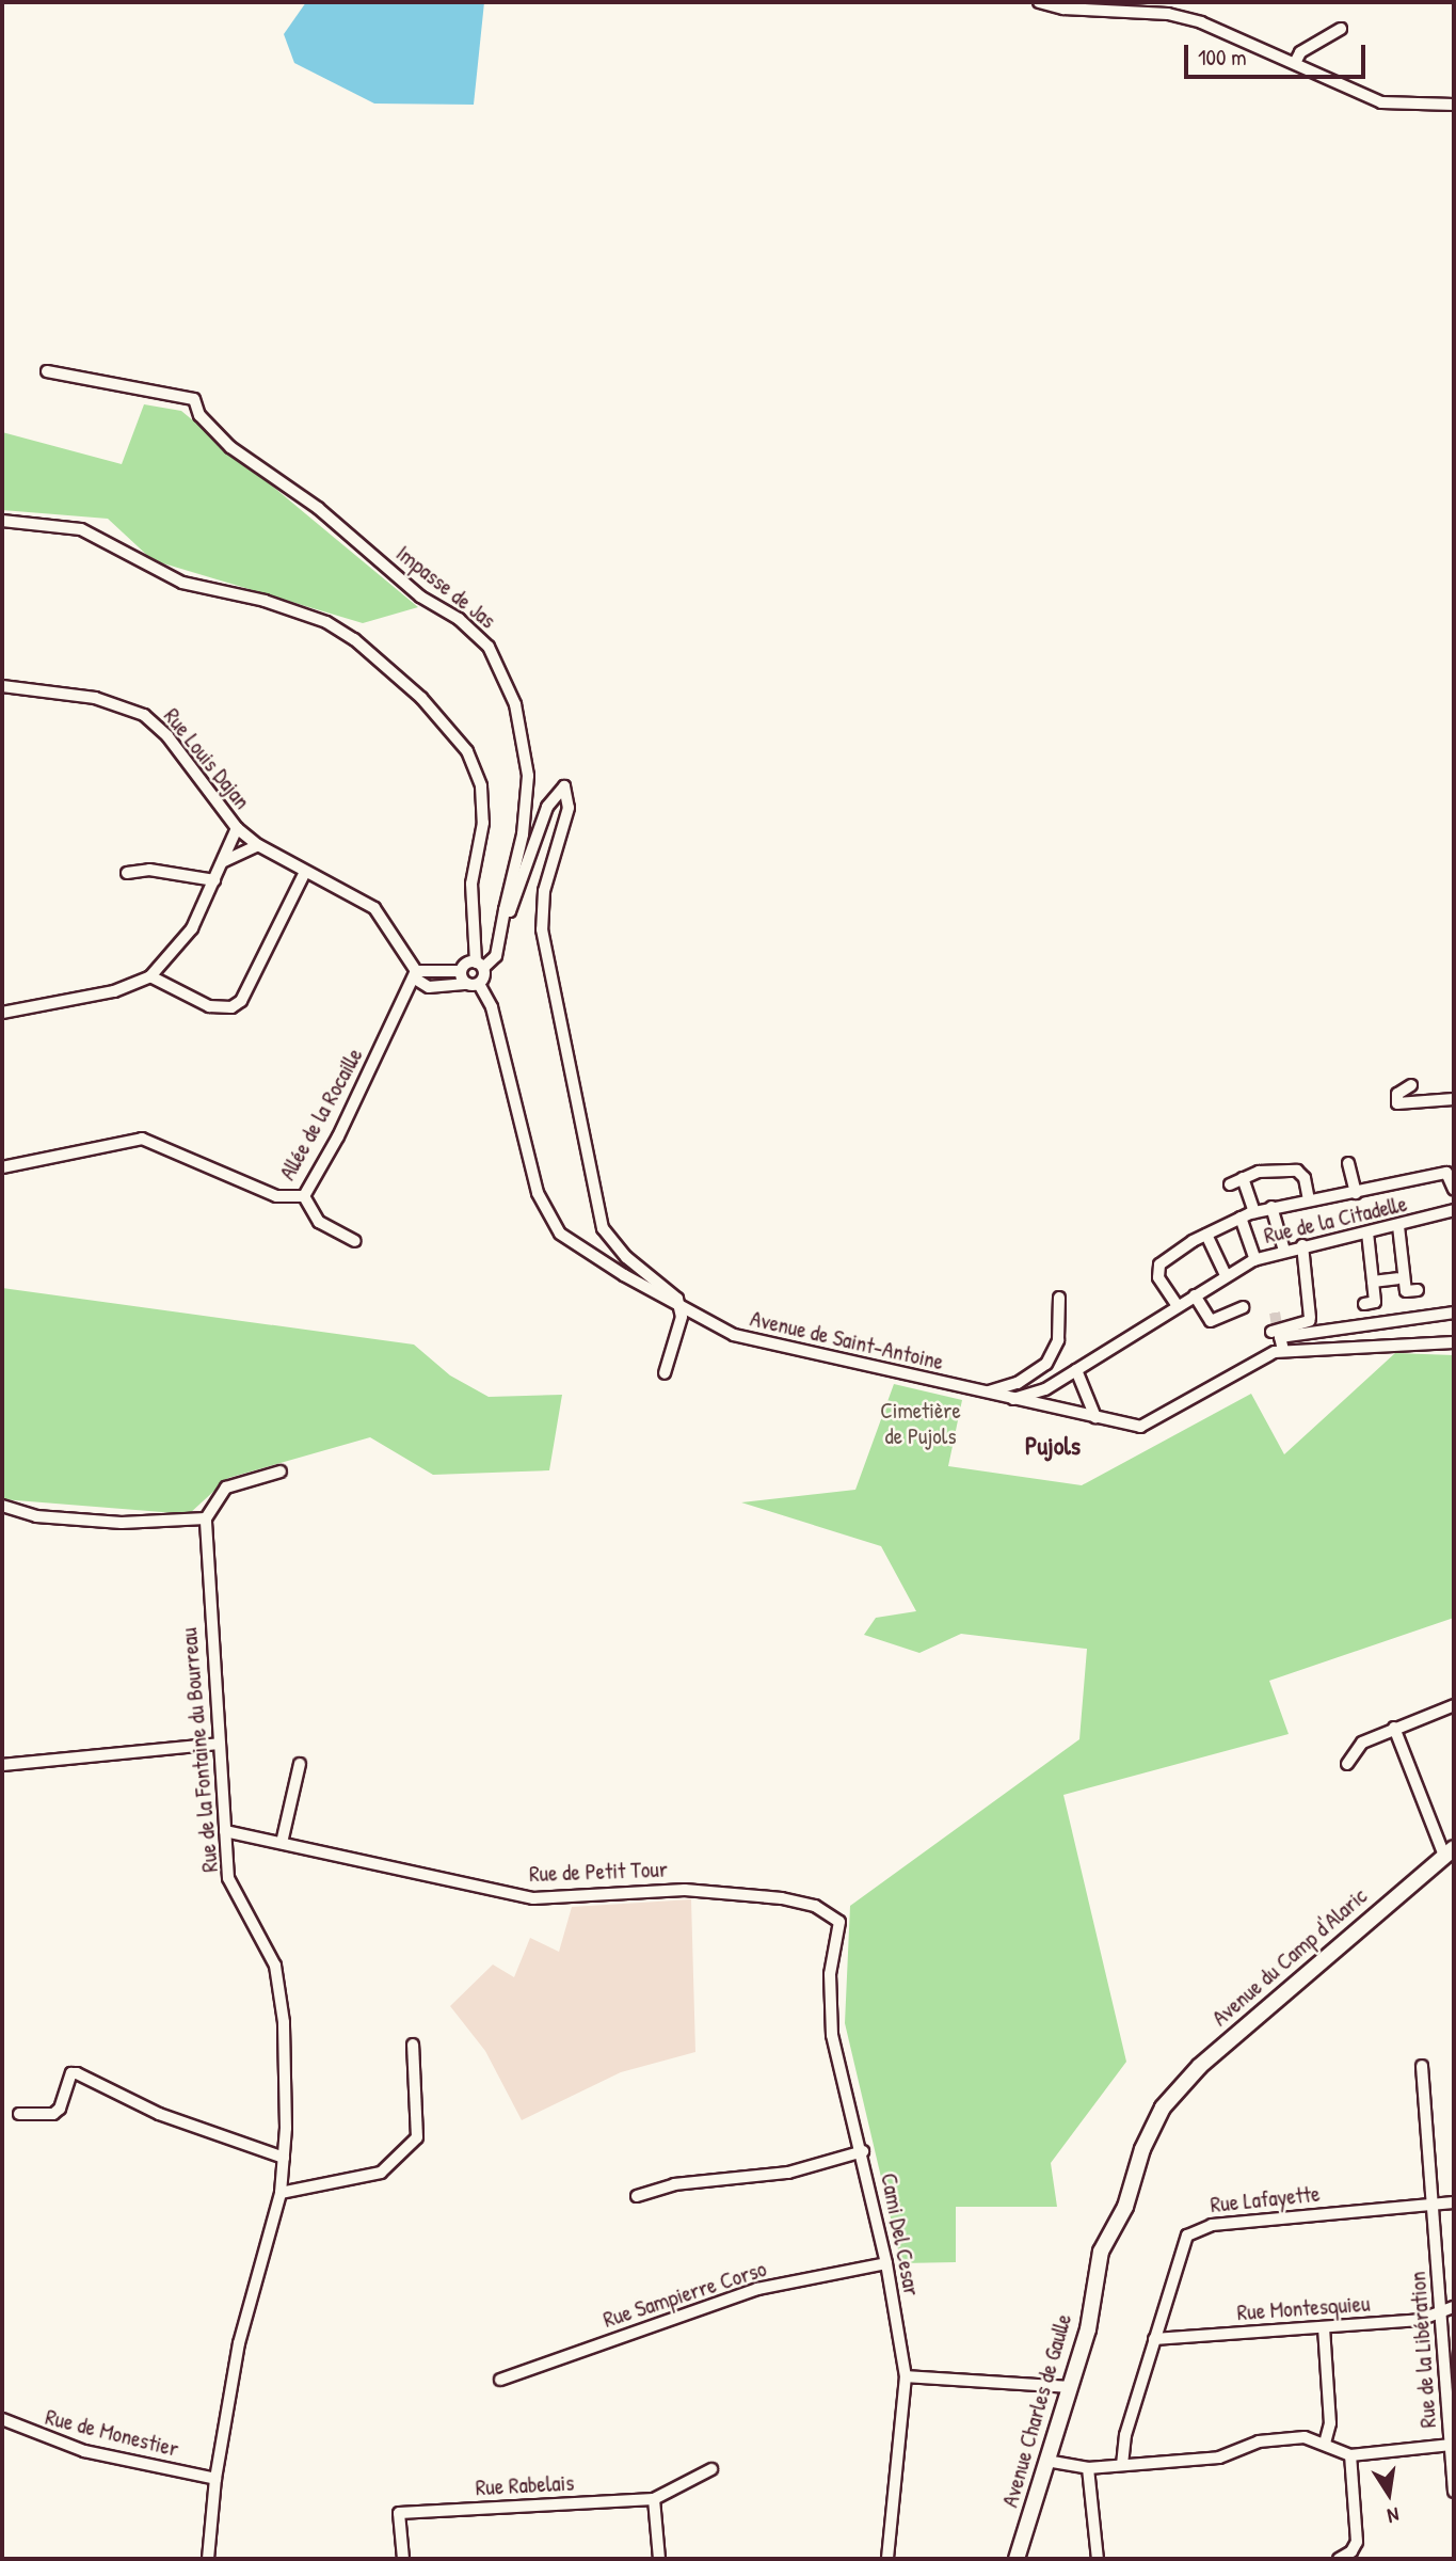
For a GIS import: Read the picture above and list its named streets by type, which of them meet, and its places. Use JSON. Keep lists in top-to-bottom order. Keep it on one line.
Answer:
{"streets":{"main road":["Avenue du Camp d'Alaric","Avenue Charles de Gaulle"],"street":["Impasse de Jas","Rue Louis Dajan","Allée de la Rocaille","Rue de la Citadelle","Avenue de Saint-Antoine","Rue de la Fontaine du Bourreau","Rue de Petit Tour","Rue Lafayette","Cami Del Cesar","Rue Sampierre Corso","Rue Montesquieu","Rue de la Libération","Rue de Monestier","Rue Rabelais"]},"crossings":[["Rue Louis Dajan","Allée de la Rocaille"],["Rue de la Citadelle","Avenue de Saint-Antoine"],["Rue de la Fontaine du Bourreau","Rue de Petit Tour"],["Rue de la Fontaine du Bourreau","Rue de Monestier"],["Rue de Petit Tour","Cami Del Cesar"],["Avenue du Camp d'Alaric","Avenue Charles de Gaulle"],["Rue Lafayette","Rue Montesquieu"],["Rue Lafayette","Rue de la Libération"],["Cami Del Cesar","Rue Sampierre Corso"],["Rue Montesquieu","Rue de la Libération"]],"districts":["Pujols"],"parks":["Cimetière de Pujols"],"scale_bar":"100 m","north":"bottom"}
